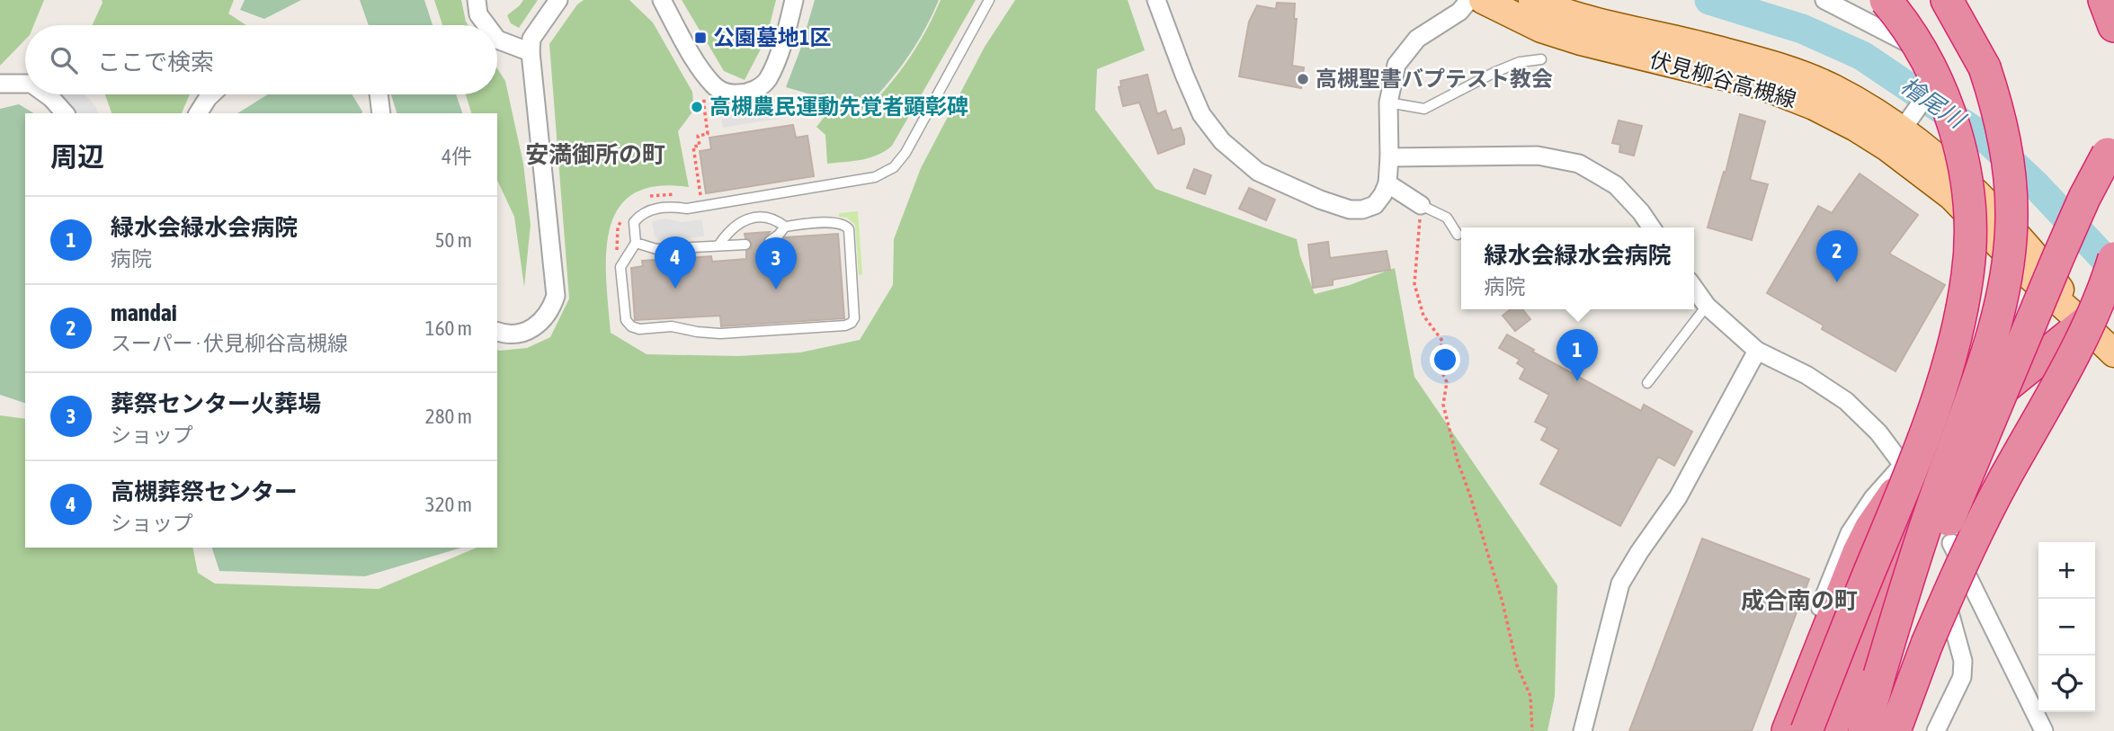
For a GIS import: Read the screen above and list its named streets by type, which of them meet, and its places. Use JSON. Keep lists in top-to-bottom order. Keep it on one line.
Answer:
{"streets":{"main road":["伏見柳谷高槻線"]},"districts":["安満御所の町","成合南の町"],"water":["檜尾川"],"places":{"transit":["公園墓地1区"],"other":["高槻聖書バプテスト教会","高槻農民運動先覚者顕彰碑"]},"page":{"search":"ここで検索","heading":["周辺","4件"],"list":[{"mark":"1","name":"緑水会緑水会病院","note":"病院","value":"50 m"},{"mark":"2","name":"mandai","note":"スーパー · 伏見柳谷高槻線","value":"160 m"},{"mark":"3","name":"葬祭センター火葬場","note":"ショップ","value":"280 m"},{"mark":"4","name":"高槻葬祭センター","note":"ショップ","value":"320 m"}],"popup":["緑水会緑水会病院","病院"],"pins":["2","4","3","1"],"map_buttons":["+","−"]}}
